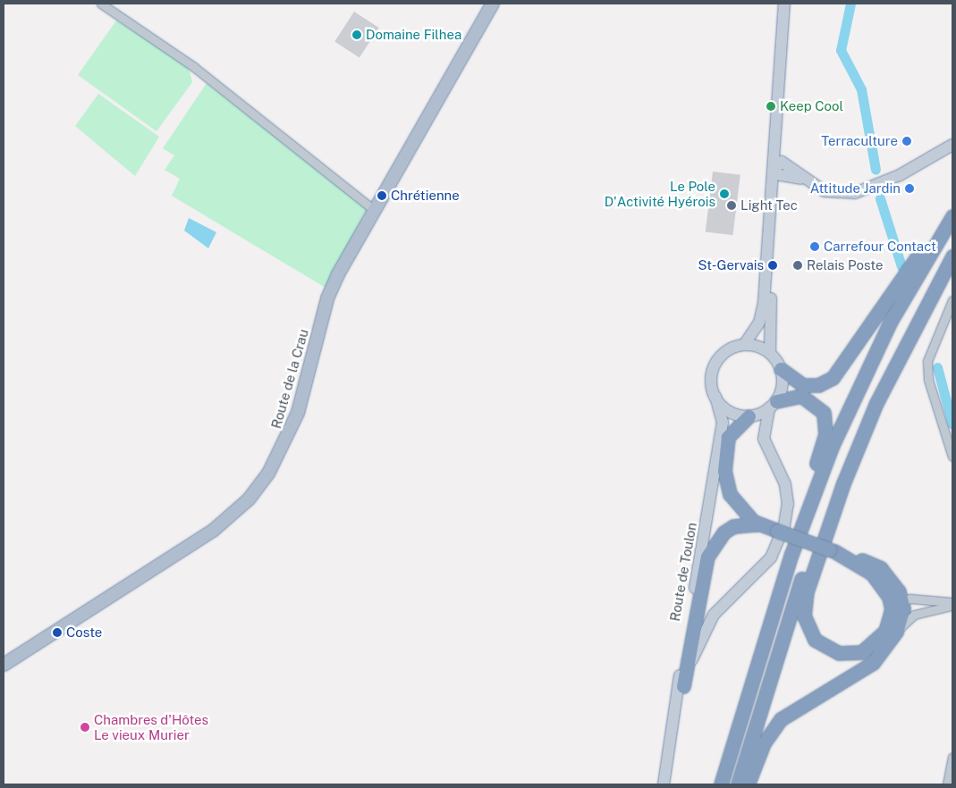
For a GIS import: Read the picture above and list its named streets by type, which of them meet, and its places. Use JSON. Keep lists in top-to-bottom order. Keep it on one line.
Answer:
{"streets":{"main road":["Route de la Crau","Route de Toulon"]},"places":["Domaine Filhea","Keep Cool","Terraculture","Attitude Jardin","Le Pole D'Activité Hyérois","Chrétienne","Light Tec","Carrefour Contact","St-Gervais","Relais Poste","Coste","Chambres d'Hôtes Le vieux Murier"]}
